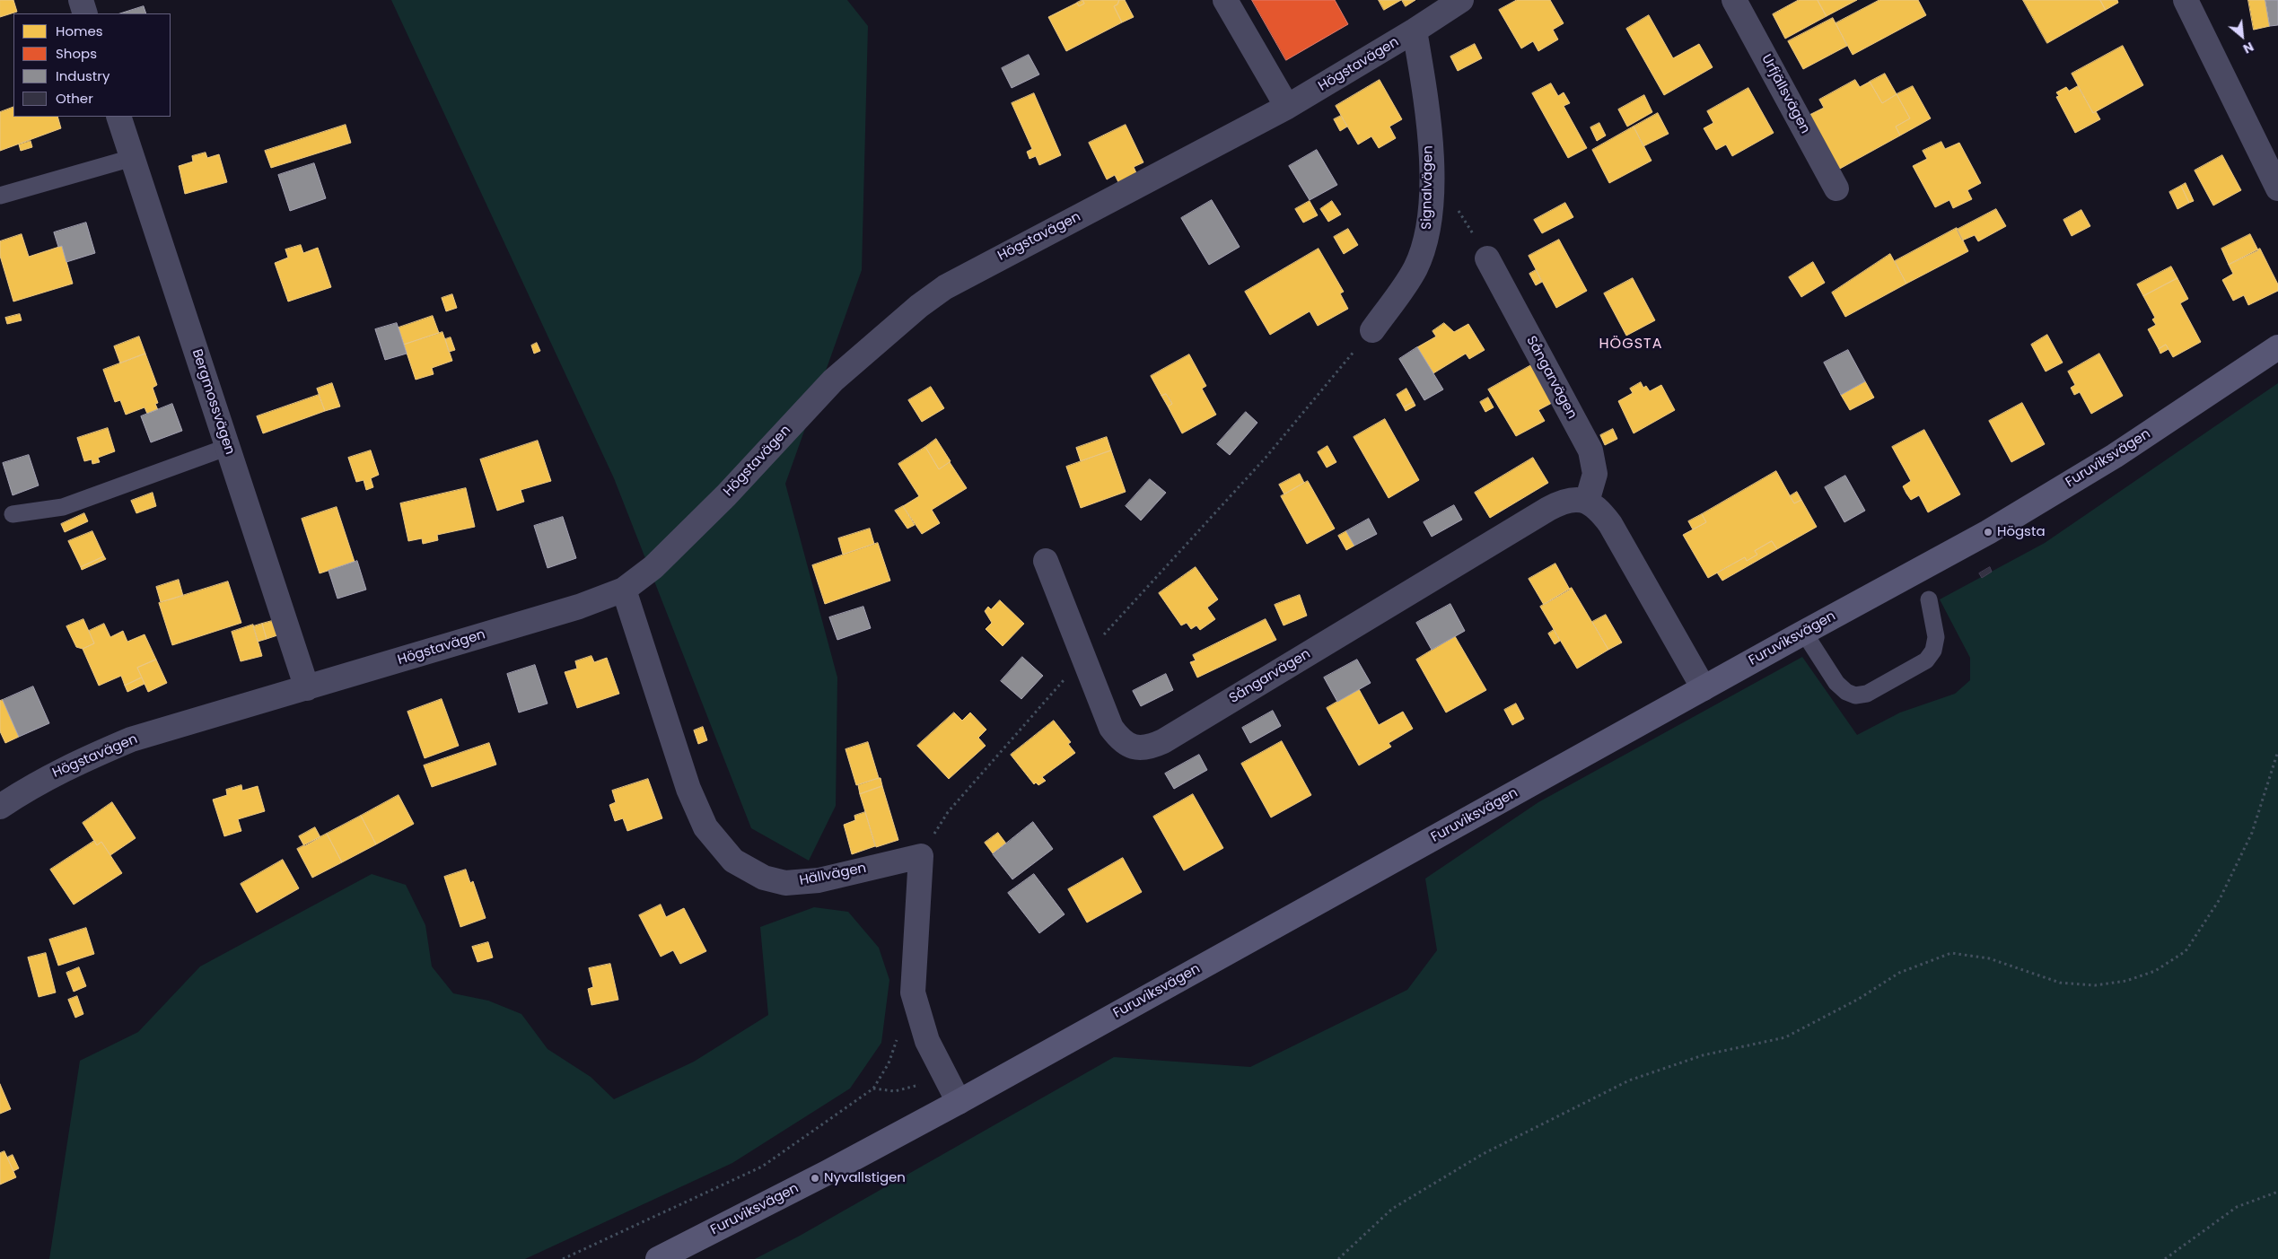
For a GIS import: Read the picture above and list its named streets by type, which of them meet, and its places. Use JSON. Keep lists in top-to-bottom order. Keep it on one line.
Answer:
{"streets":{"main road":["Furuviksvägen"],"street":["Högstavägen","Urfjällsvägen","Signalvägen","Sångarvägen","Bergmossvägen","Hällvägen"]},"crossings":[["Högstavägen","Signalvägen"],["Högstavägen","Bergmossvägen"],["Högstavägen","Hällvägen"]],"districts":["HÖGSTA"],"places":["Högsta","Nyvallstigen"],"legend":["Homes","Shops","Industry","Other"],"north":"bottom right"}
